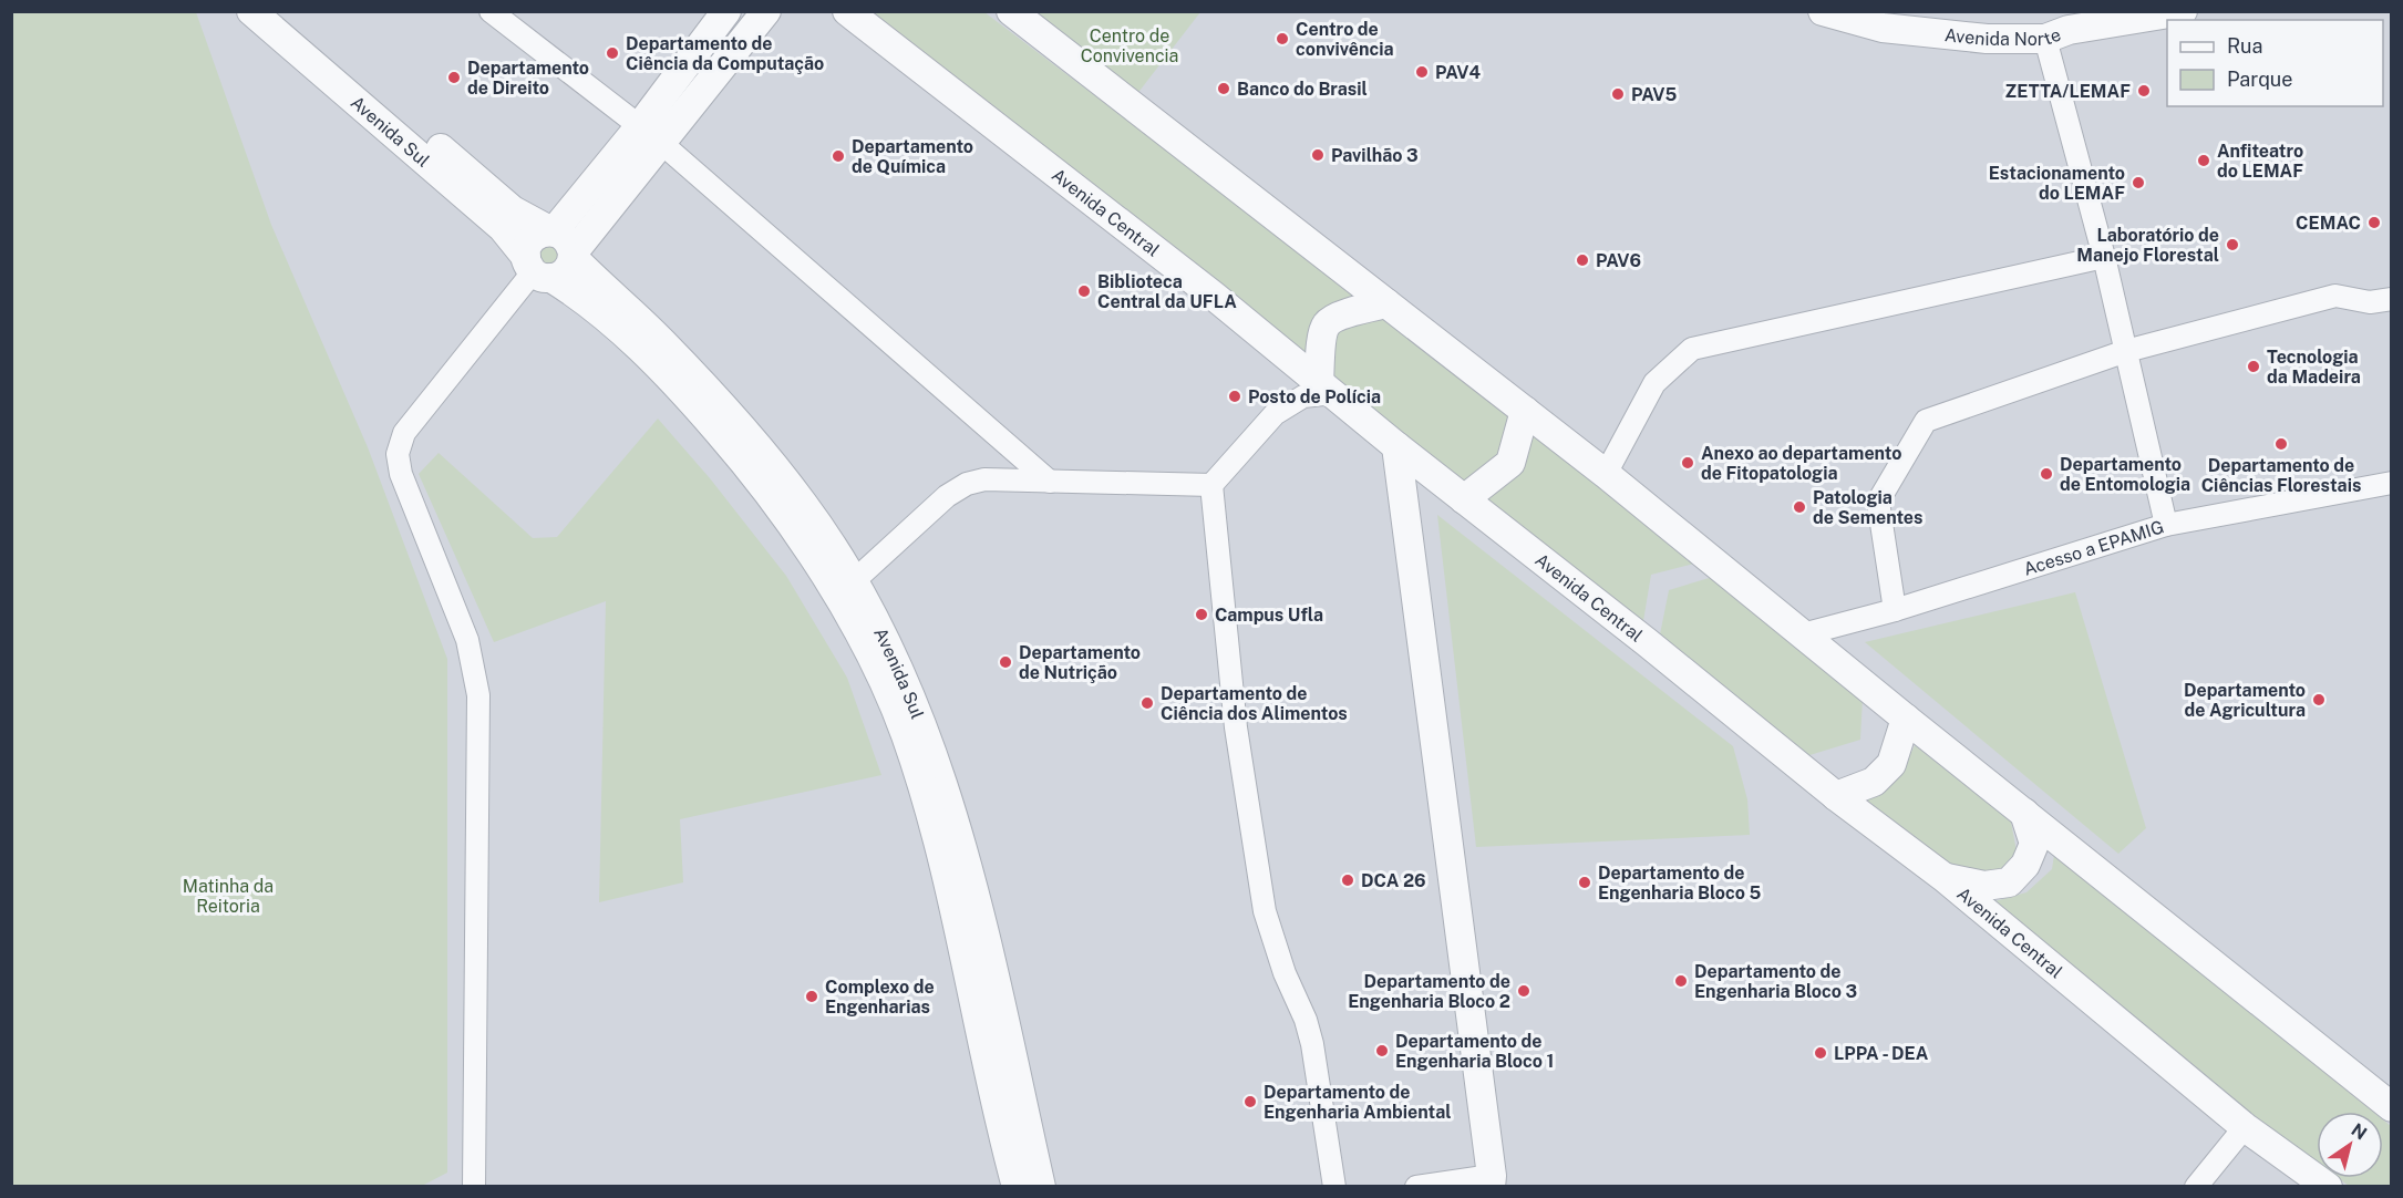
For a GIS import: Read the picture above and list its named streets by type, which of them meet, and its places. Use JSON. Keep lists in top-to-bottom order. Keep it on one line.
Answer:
{"streets":{"street":["Avenida Norte","Avenida Sul","Avenida Central","Acesso a EPAMIG"]},"parks":["Centro de Convivencia","Matinha da Reitoria"],"places":["Centro de convivência","Departamento de Ciência da Computação","PAV4","Departamento de Direito","Banco do Brasil","ZETTA/LEMAF","PAV5","Pavilhão 3","Departamento de Química","Anfiteatro do LEMAF","Estacionamento do LEMAF","CEMAC","Laboratório de Manejo Florestal","PAV6","Biblioteca Central da UFLA","Tecnologia da Madeira","Posto de Polícia","Departamento de Ciências Florestais","Anexo ao departamento de Fitopatologia","Departamento de Entomologia","Patologia de Sementes","Campus Ufla","Departamento de Nutrição","Departamento de Agricultura","Departamento de Ciência dos Alimentos","DCA 26","Departamento de Engenharia Bloco 5","Departamento de Engenharia Bloco 3","Departamento de Engenharia Bloco 2","Complexo de Engenharias","Departamento de Engenharia Bloco 1","LPPA - DEA","Departamento de Engenharia Ambiental"],"legend":["Rua","Parque"],"north":"top right"}
